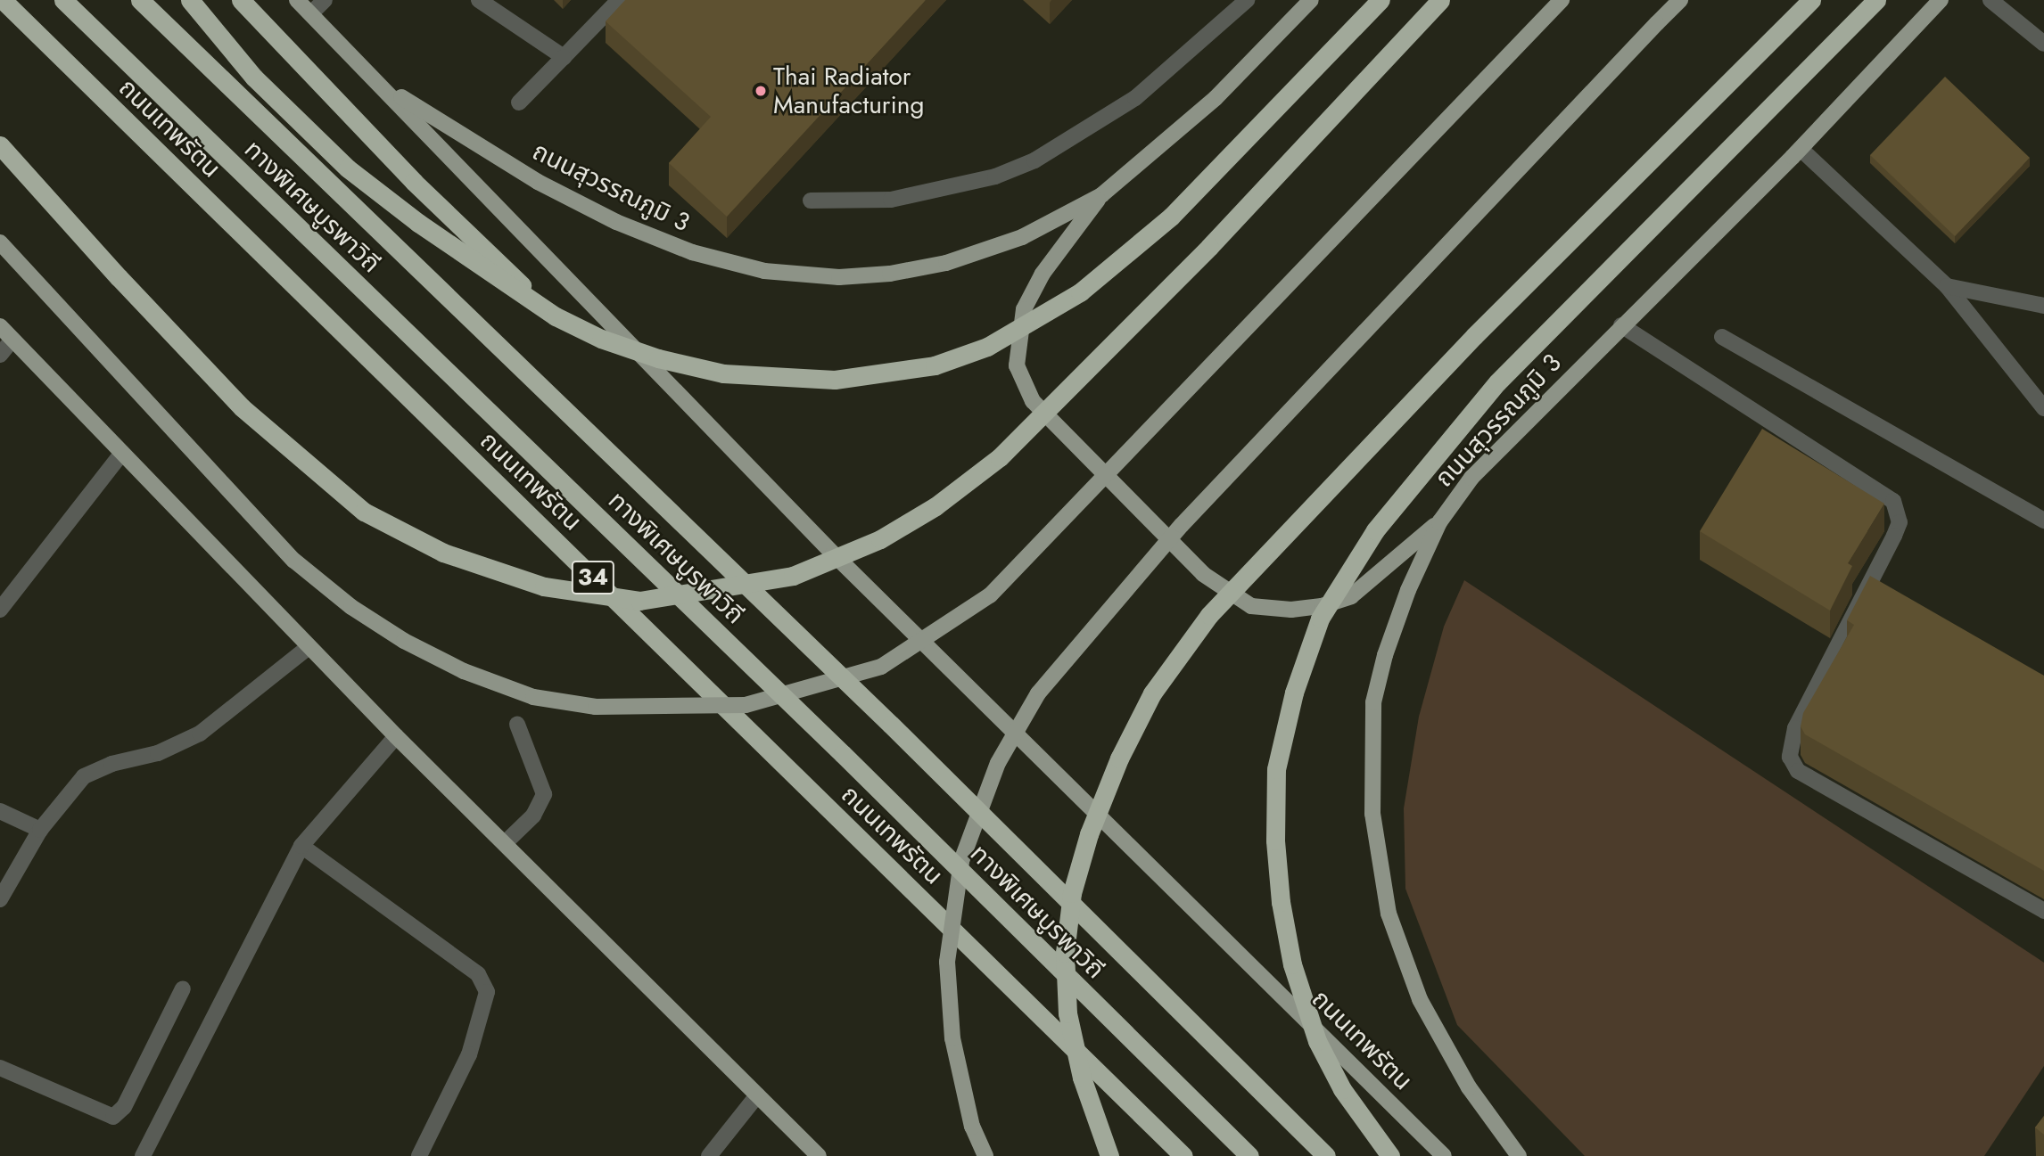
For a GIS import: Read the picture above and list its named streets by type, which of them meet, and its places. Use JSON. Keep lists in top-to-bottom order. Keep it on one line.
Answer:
{"streets":{"highway":["ถนนเทพรัตน","ทางพิเศษบูรพาวิถี","34"],"main road":["ถนนสุวรรณภูมิ 3"]},"crossings":[["ถนนเทพรัตน","ถนนสุวรรณภูมิ 3"]],"places":["Thai Radiator Manufacturing"]}
